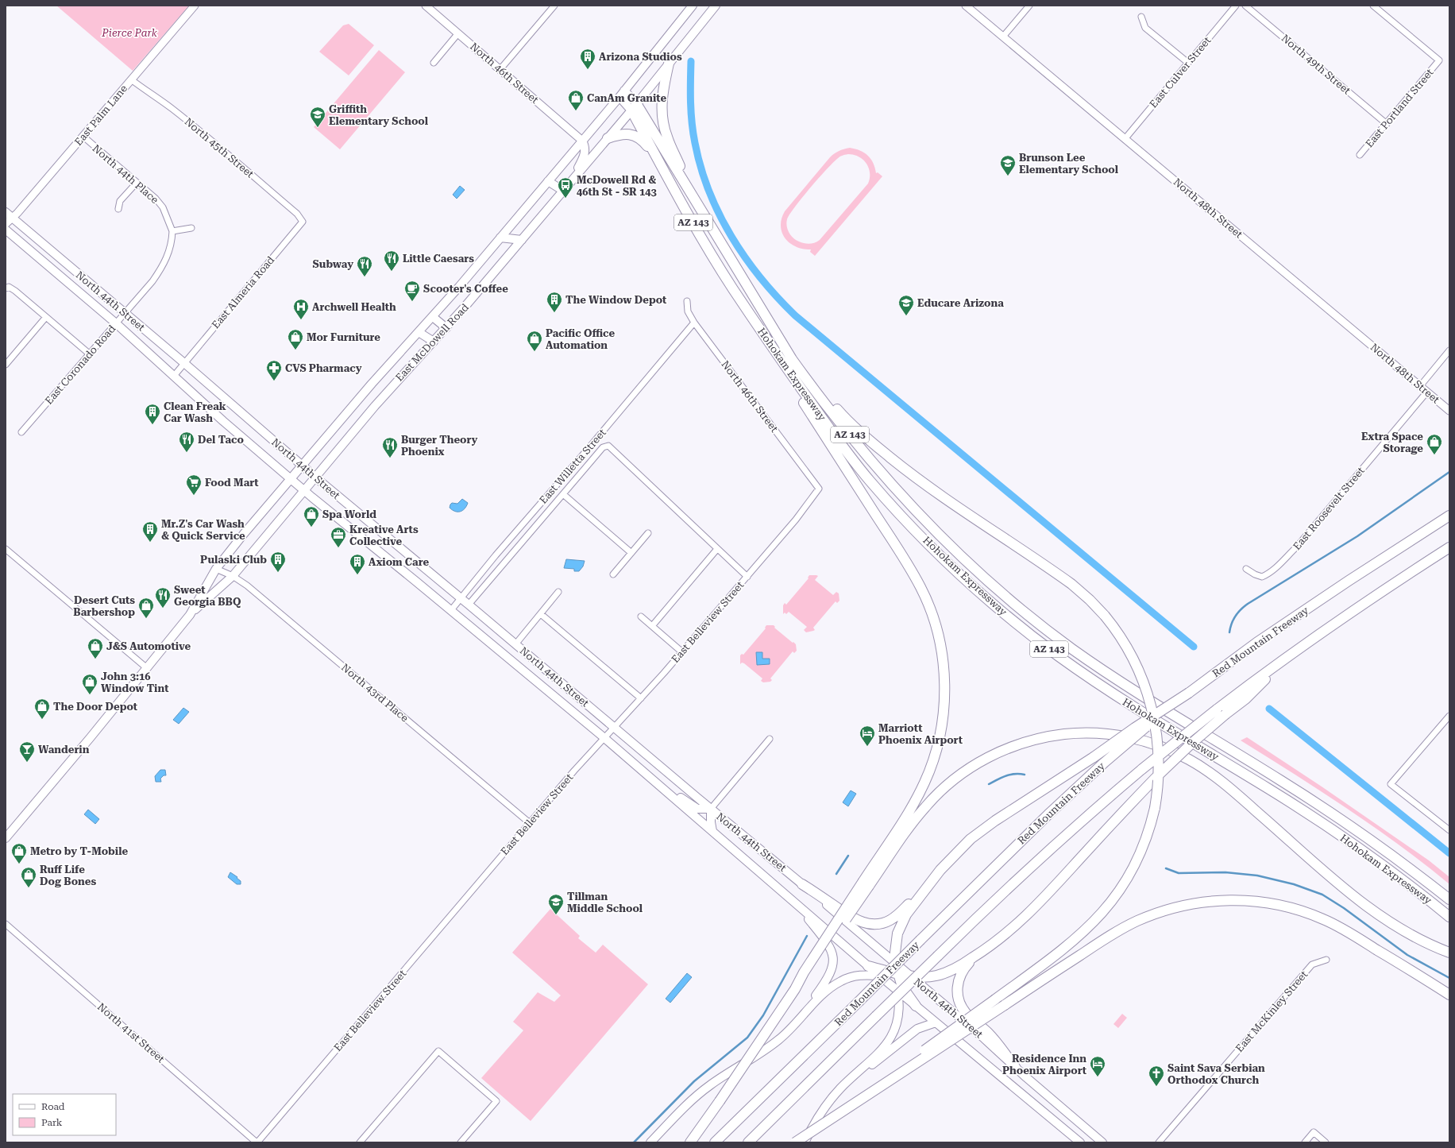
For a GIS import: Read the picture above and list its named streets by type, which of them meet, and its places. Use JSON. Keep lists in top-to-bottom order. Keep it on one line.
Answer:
{"streets":{"highway":["AZ 143","Hohokam Expressway","Red Mountain Freeway"],"main road":["North 44th Street","East McDowell Road"],"street":["North 49th Street","East Culver Street","North 46th Street","East Portland Street","East Palm Lane","North 45th Street","North 44th Place","North 48th Street","East Almeria Road","East Coronado Road","East Willetta Street","East Roosevelt Street","East Belleview Street","North 43rd Place","East McKinley Street","North 41st Street"]},"crossings":[["North 49th Street","East Portland Street"],["East Culver Street","North 48th Street"],["North 46th Street","East McDowell Road"],["North 46th Street","East Willetta Street"],["North 46th Street","East Belleview Street"],["East Palm Lane","North 45th Street"],["East Palm Lane","North 44th Place"],["East Palm Lane","North 44th Street"],["North 45th Street","East Almeria Road"],["North 44th Place","East Coronado Road"],["North 48th Street","East Roosevelt Street"],["East Almeria Road","North 44th Street"],["North 44th Street","East McDowell Road"],["North 44th Street","East Coronado Road"],["North 44th Street","East Willetta Street"],["North 44th Street","East Belleview Street"],["East McDowell Road","Hohokam Expressway"],["East McDowell Road","North 43rd Place"],["East Belleview Street","North 43rd Place"],["East Belleview Street","North 41st Street"]],"parks":["Pierce Park"],"places":{"building":["Arizona Studios","The Window Depot","Clean Freak Car Wash","Mr.Z's Car Wash & Quick Service","Pulaski Club","Axiom Care"],"shop":["CanAm Granite","Mor Furniture","Pacific Office Automation","Extra Space Storage","Spa World","Desert Cuts Barbershop","J&S Automotive","John 3:16 Window Tint","The Door Depot","Metro by T-Mobile","Ruff Life Dog Bones"],"school or university":["Griffith Elementary School","Brunson Lee Elementary School","Educare Arizona","Tillman Middle School"],"bus stop":["McDowell Rd & 46th St - SR 143"],"restaurant":["Little Caesars","Subway","Del Taco","Burger Theory Phoenix","Sweet Georgia BBQ"],"cafe":["Scooter's Coffee"],"hospital":["Archwell Health"],"pharmacy":["CVS Pharmacy"],"supermarket":["Food Mart"],"office":["Kreative Arts Collective"],"hotel":["Marriott Phoenix Airport","Residence Inn Phoenix Airport"],"bar":["Wanderin"],"church":["Saint Sava Serbian Orthodox Church"]},"legend":["Road","Park"]}
